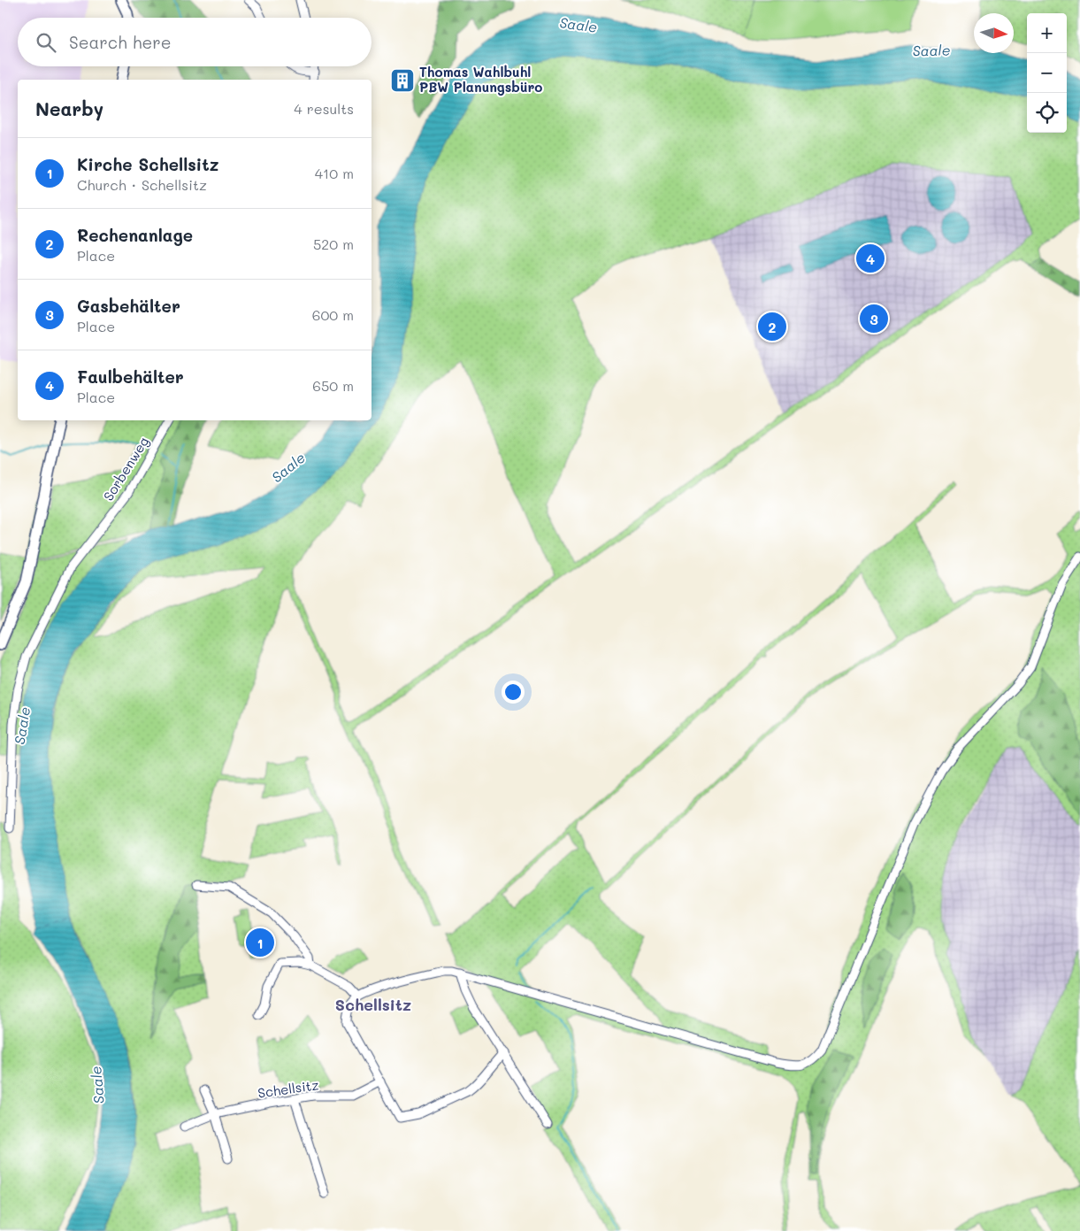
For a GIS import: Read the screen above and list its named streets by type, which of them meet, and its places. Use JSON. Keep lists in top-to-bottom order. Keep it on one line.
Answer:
{"streets":{"street":["Sorbenweg","Schellsitz"]},"districts":["Schellsitz"],"water":["Saale"],"places":{"building":["Thomas Wahlbuhl PBW Planungsbüro"]},"north":"right","page":{"map_buttons":["+","−"],"search":"Search here","heading":["Nearby","4 results"],"list":[{"mark":"1","name":"Kirche Schellsitz","note":"Church · Schellsitz","value":"410 m"},{"mark":"2","name":"Rechenanlage","note":"Place","value":"520 m"},{"mark":"3","name":"Gasbehälter","note":"Place","value":"600 m"},{"mark":"4","name":"Faulbehälter","note":"Place","value":"650 m"}],"pins":["4","3","2","1"]}}
